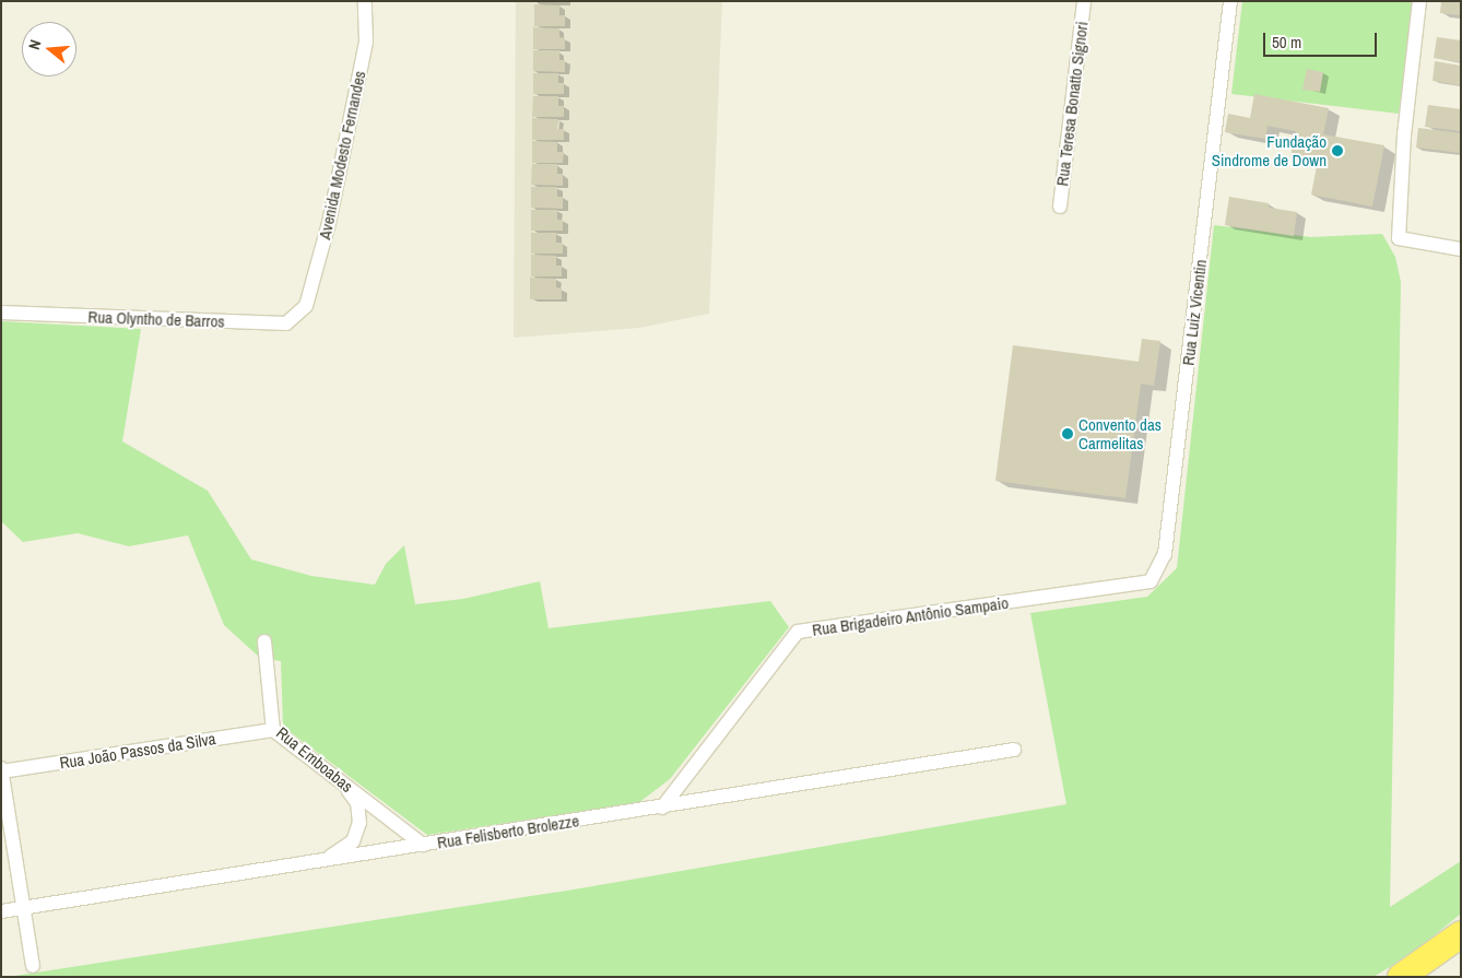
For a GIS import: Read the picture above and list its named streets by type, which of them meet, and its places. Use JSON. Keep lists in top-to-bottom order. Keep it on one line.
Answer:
{"streets":{"street":["Rua Teresa Bonatto Signori","Avenida Modesto Fernandes","Rua Luiz Vicentin","Rua Olyntho de Barros","Rua Brigadeiro Antônio Sampaio","Rua João Passos da Silva","Rua Emboabas","Rua Felisberto Brolezze"]},"crossings":[["Avenida Modesto Fernandes","Rua Olyntho de Barros"],["Rua Luiz Vicentin","Rua Brigadeiro Antônio Sampaio"],["Rua Brigadeiro Antônio Sampaio","Rua Felisberto Brolezze"],["Rua João Passos da Silva","Rua Emboabas"],["Rua Emboabas","Rua Felisberto Brolezze"]],"places":["Fundação Sindrome de Down","Convento das Carmelitas"],"scale_bar":"50 m","north":"left"}
